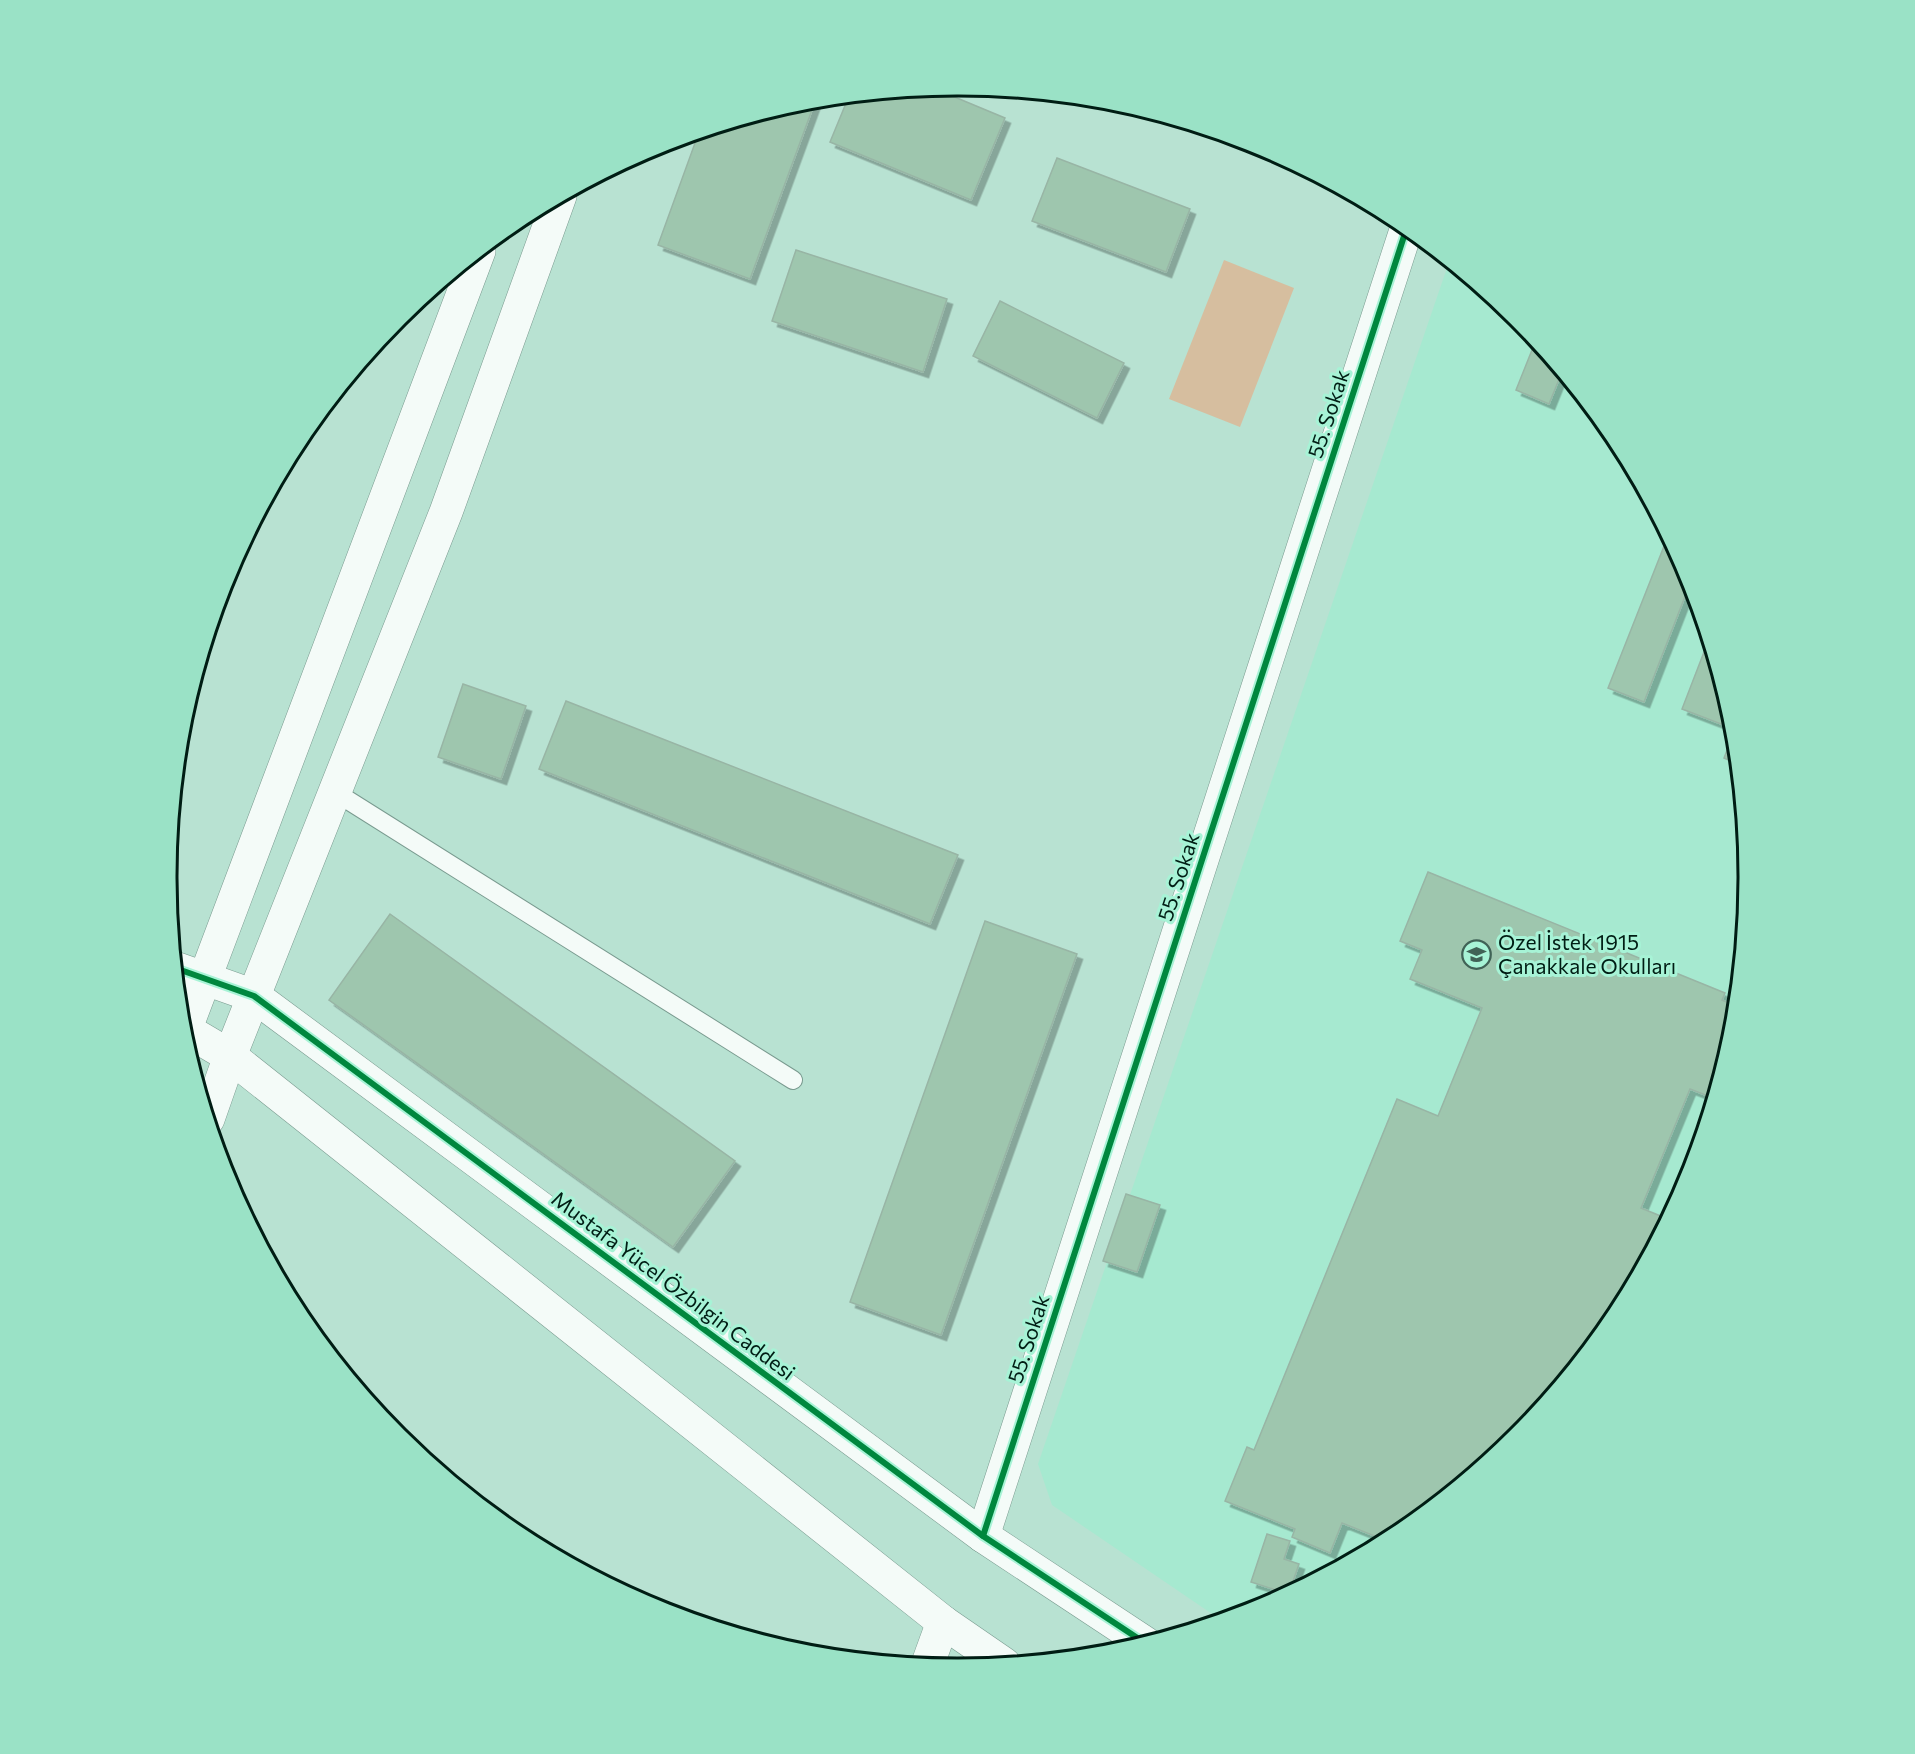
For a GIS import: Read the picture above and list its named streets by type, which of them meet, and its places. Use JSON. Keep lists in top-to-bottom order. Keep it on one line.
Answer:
{"streets":{"street":["55. Sokak","Mustafa Yücel Özbilgin Caddesi"]},"crossings":[["55. Sokak","Mustafa Yücel Özbilgin Caddesi"]],"places":{"school or university":["Özel İstek 1915 Çanakkale Okulları"]}}
